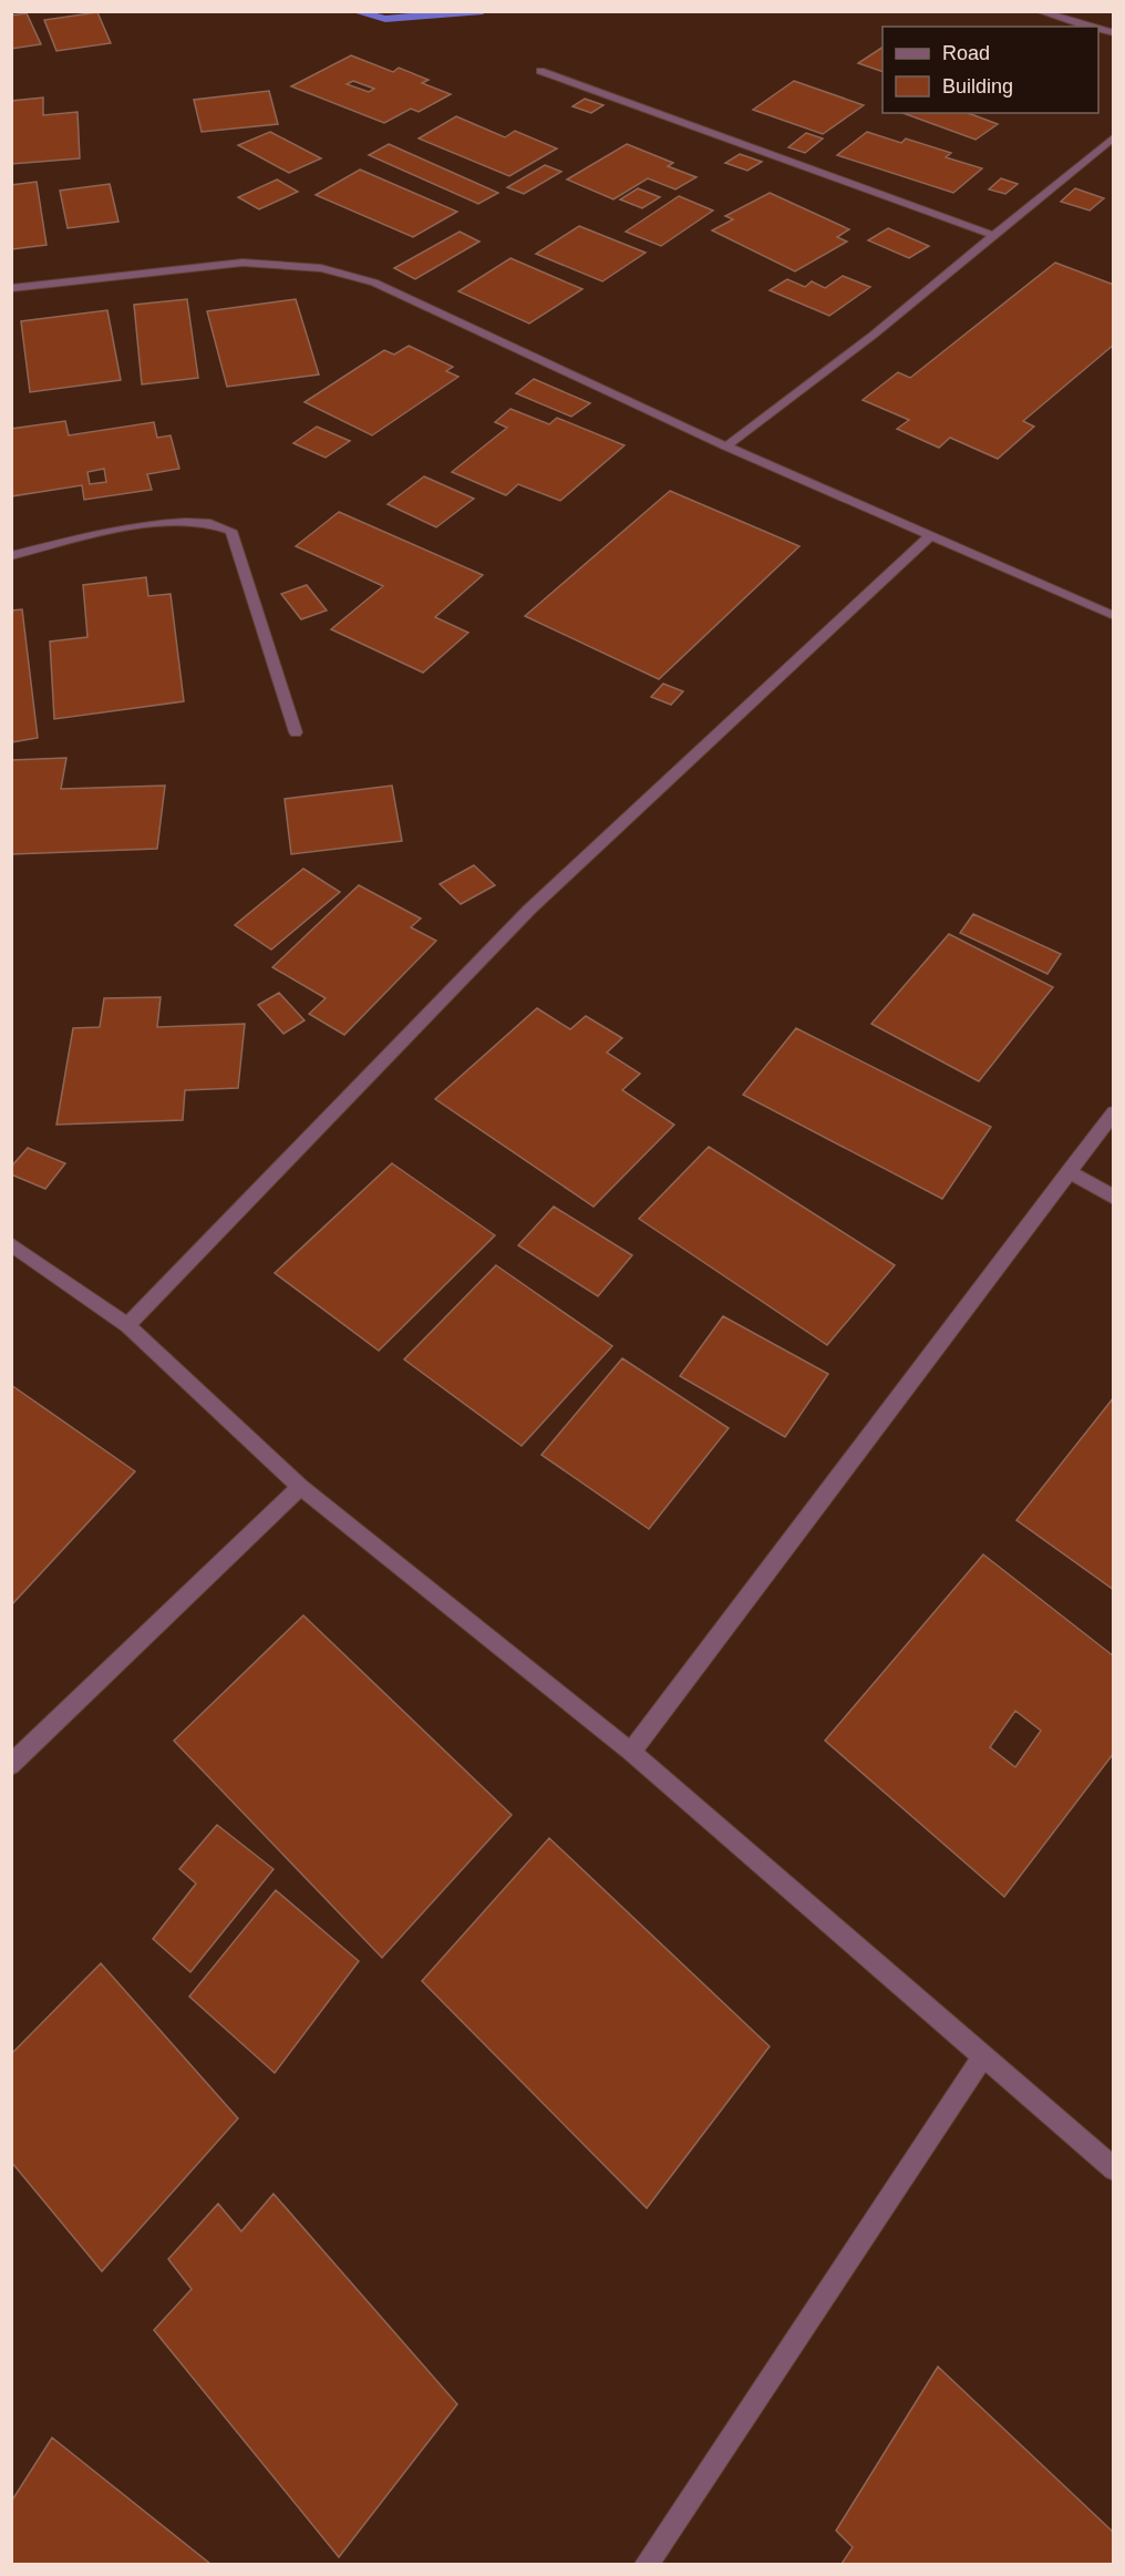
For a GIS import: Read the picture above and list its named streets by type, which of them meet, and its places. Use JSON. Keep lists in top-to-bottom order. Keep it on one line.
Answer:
{"legend":["Road","Building"]}
